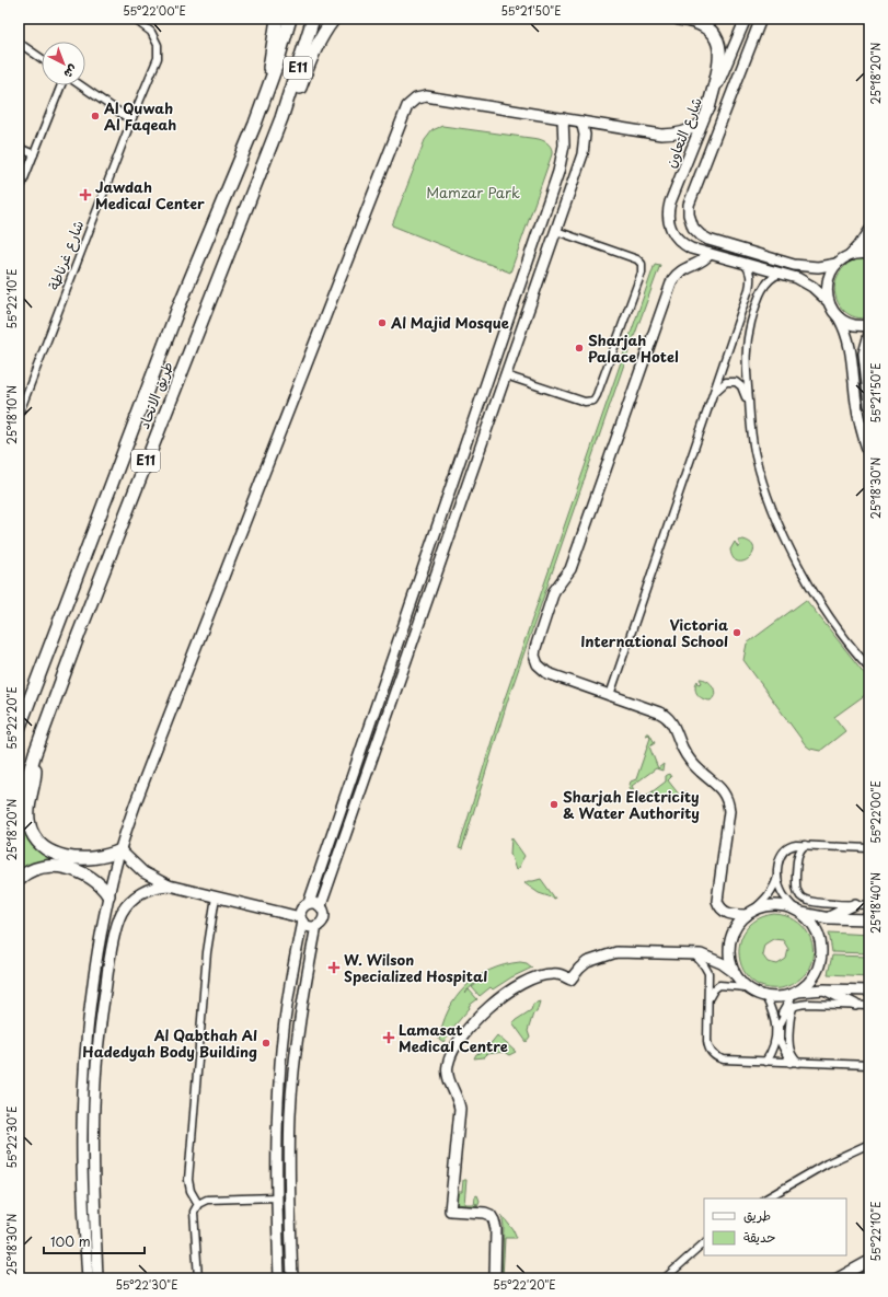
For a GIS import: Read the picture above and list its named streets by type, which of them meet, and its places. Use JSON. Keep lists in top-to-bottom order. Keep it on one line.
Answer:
{"streets":{"highway":["E11","طريق الاتحاد"],"street":["شارع التعاون","شارع غرناطة"]},"parks":["Mamzar Park"],"places":{"other":["Al Quwah Al Faqeah","Al Majid Mosque","Sharjah Palace Hotel","Victoria International School","Sharjah Electricity & Water Authority","Al Qabthah Al Hadedyah Body Building"],"health":["Jawdah Medical Center","W. Wilson Specialized Hospital","Lamasat Medical Centre"]},"legend":["طريق","حديقة"],"scale_bar":"100 m","north":"bottom right","coordinates":["55°22'00\"E","55°21'50\"E","25°18'20\"N","55°22'10\"E","25°18'10\"N","25°18'30\"N","55°22'20\"E","25°18'40\"N","55°22'30\"E"]}
